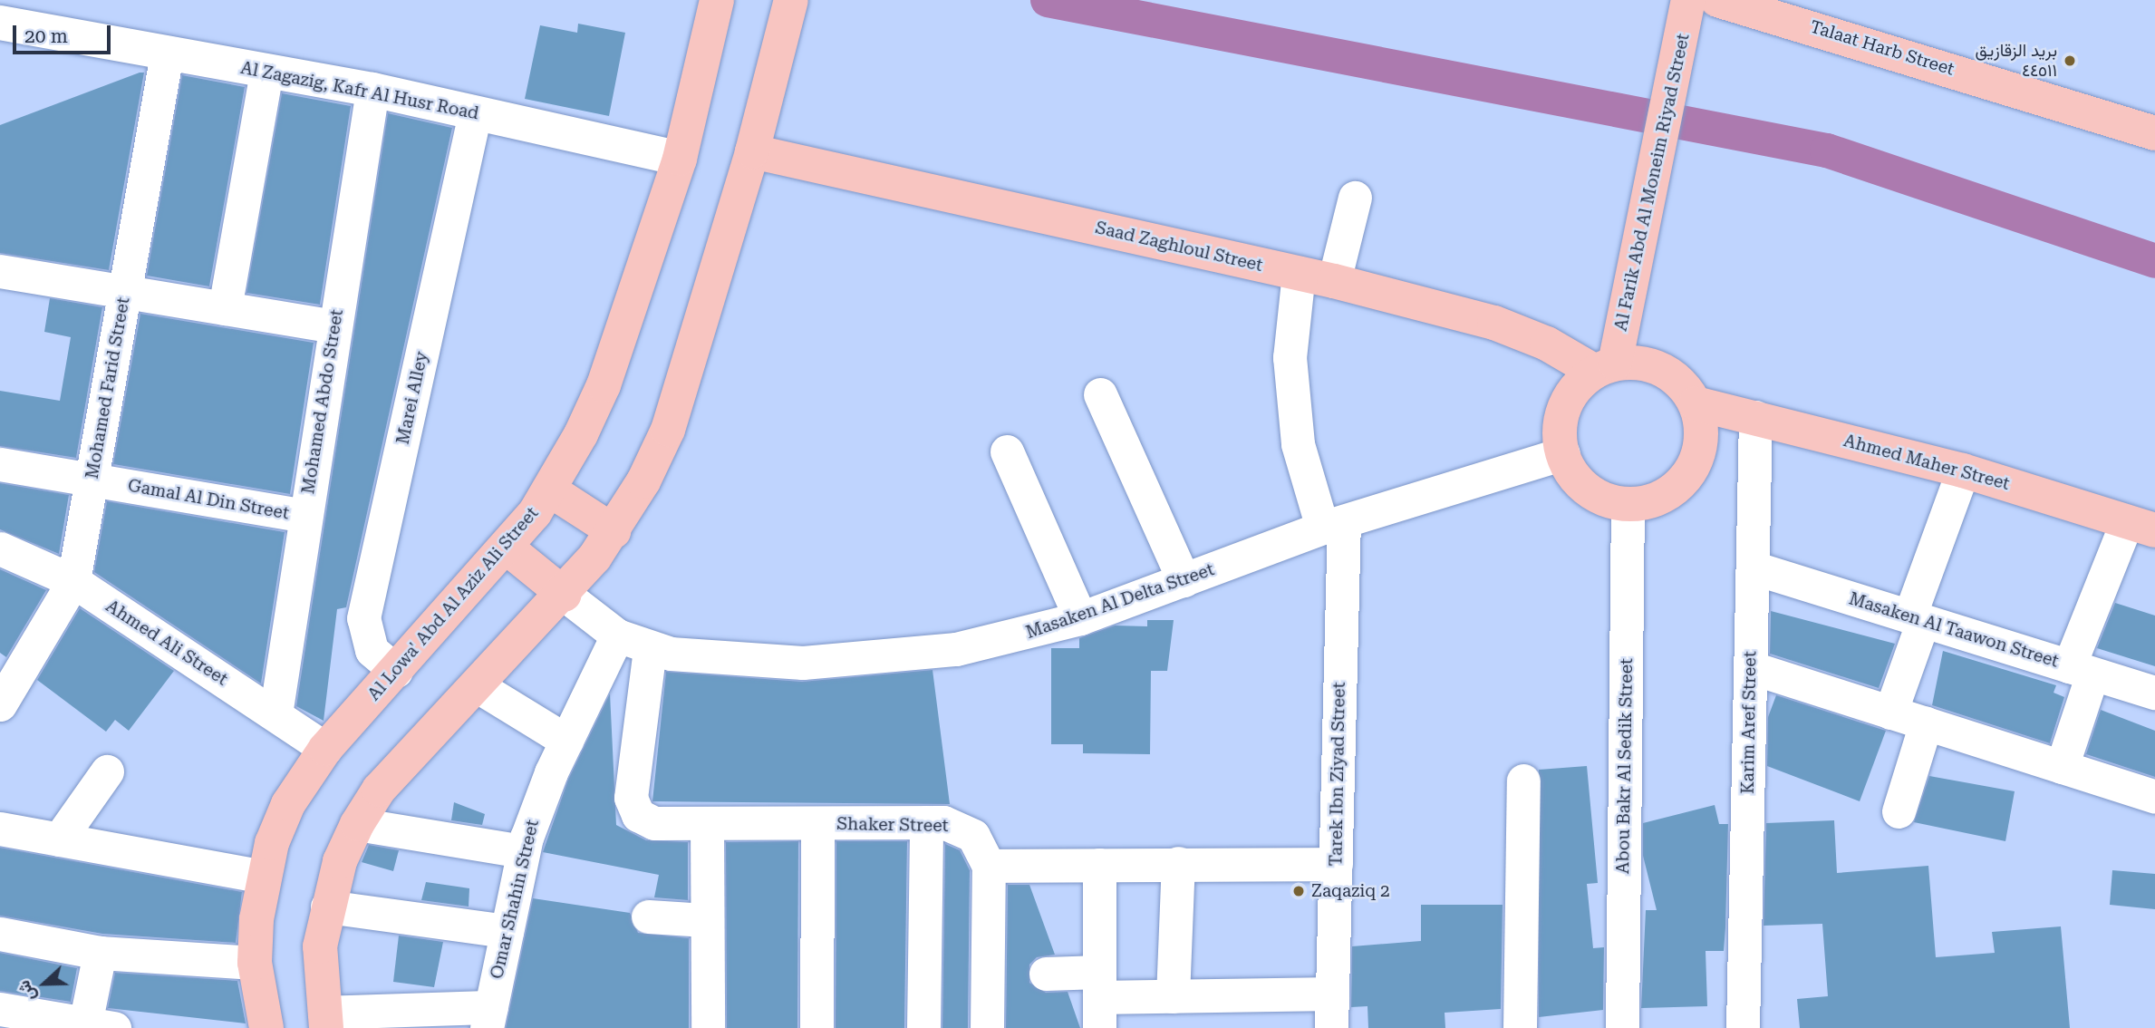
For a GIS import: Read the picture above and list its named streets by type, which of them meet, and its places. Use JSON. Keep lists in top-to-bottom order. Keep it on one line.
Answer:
{"streets":{"main road":["Talaat Harb Street","Al Zagazig, Kafr Al Husr Road","Al Farik Abd Al Moneim Riyad Street","Saad Zaghloul Street","Ahmed Maher Street","Al Lowa' Abd Al Aziz Ali Street"],"street":["Mohamed Farid Street","Marei Alley","Mohamed Abdo Street","Gamal Al Din Street","Masaken Al Delta Street","Masaken Al Taawon Street","Ahmed Ali Street","Karim Aref Street","Abou Bakr Al Sedik Street","Tarek Ibn Ziyad Street","Shaker Street","Omar Shahin Street"]},"crossings":[["Al Zagazig, Kafr Al Husr Road","Mohamed Farid Street"],["Al Zagazig, Kafr Al Husr Road","Marei Alley"],["Al Zagazig, Kafr Al Husr Road","Mohamed Abdo Street"],["Al Zagazig, Kafr Al Husr Road","Al Lowa' Abd Al Aziz Ali Street"],["Al Farik Abd Al Moneim Riyad Street","Saad Zaghloul Street"],["Al Farik Abd Al Moneim Riyad Street","Ahmed Maher Street"],["Al Farik Abd Al Moneim Riyad Street","Masaken Al Delta Street"],["Al Farik Abd Al Moneim Riyad Street","Abou Bakr Al Sedik Street"],["Saad Zaghloul Street","Ahmed Maher Street"],["Saad Zaghloul Street","Masaken Al Delta Street"],["Saad Zaghloul Street","Abou Bakr Al Sedik Street"],["Saad Zaghloul Street","Tarek Ibn Ziyad Street"],["Mohamed Farid Street","Gamal Al Din Street"],["Mohamed Farid Street","Ahmed Ali Street"],["Marei Alley","Al Lowa' Abd Al Aziz Ali Street"],["Mohamed Abdo Street","Gamal Al Din Street"],["Mohamed Abdo Street","Ahmed Ali Street"],["Ahmed Maher Street","Masaken Al Delta Street"],["Ahmed Maher Street","Karim Aref Street"],["Ahmed Maher Street","Abou Bakr Al Sedik Street"],["Masaken Al Delta Street","Abou Bakr Al Sedik Street"],["Masaken Al Delta Street","Tarek Ibn Ziyad Street"],["Masaken Al Delta Street","Shaker Street"],["Masaken Al Delta Street","Omar Shahin Street"],["Al Lowa' Abd Al Aziz Ali Street","Ahmed Ali Street"],["Masaken Al Taawon Street","Karim Aref Street"]],"places":["بريد الزقازيق ٤٤٥١١","Zaqaziq 2"],"scale_bar":"20 m","north":"left"}
